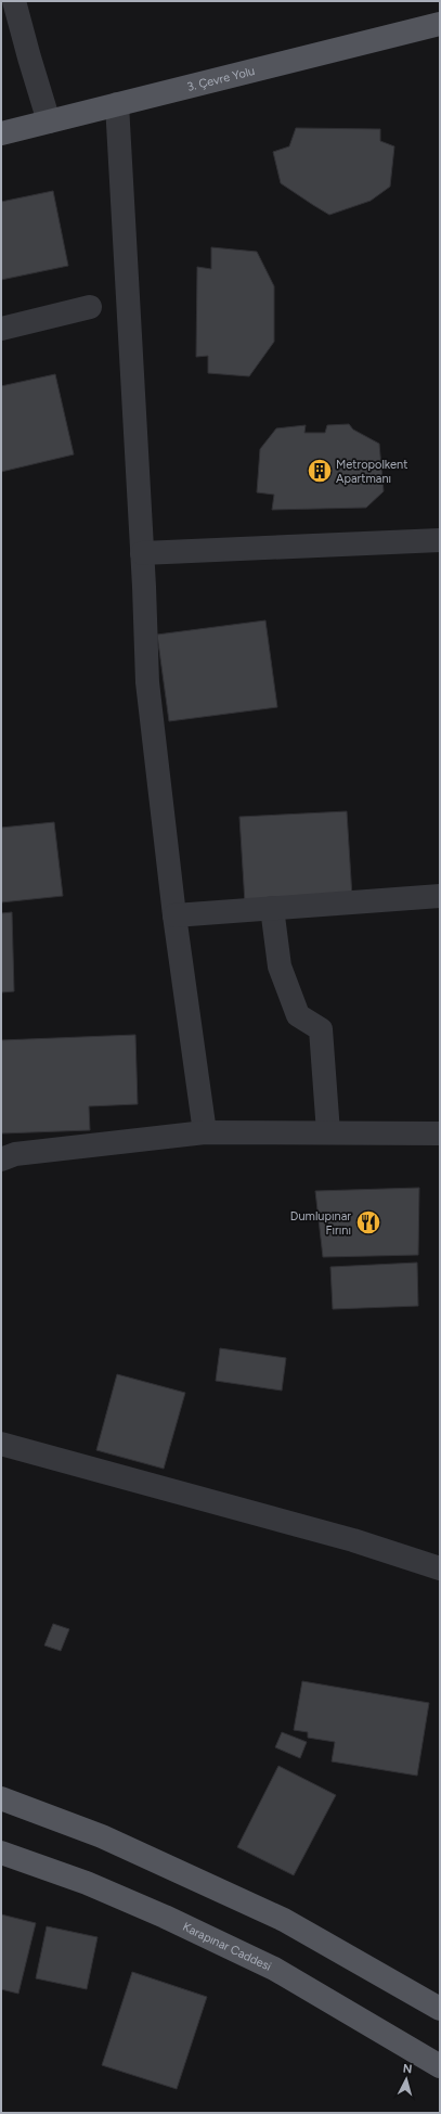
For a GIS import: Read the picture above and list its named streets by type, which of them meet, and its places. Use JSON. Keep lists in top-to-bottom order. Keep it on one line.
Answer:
{"streets":{"main road":["3. Çevre Yolu","Karapınar Caddesi"]},"places":{"building":["Metropolkent Apartmanı"],"restaurant":["Dumlupınar Fırını"]},"north":"top"}
